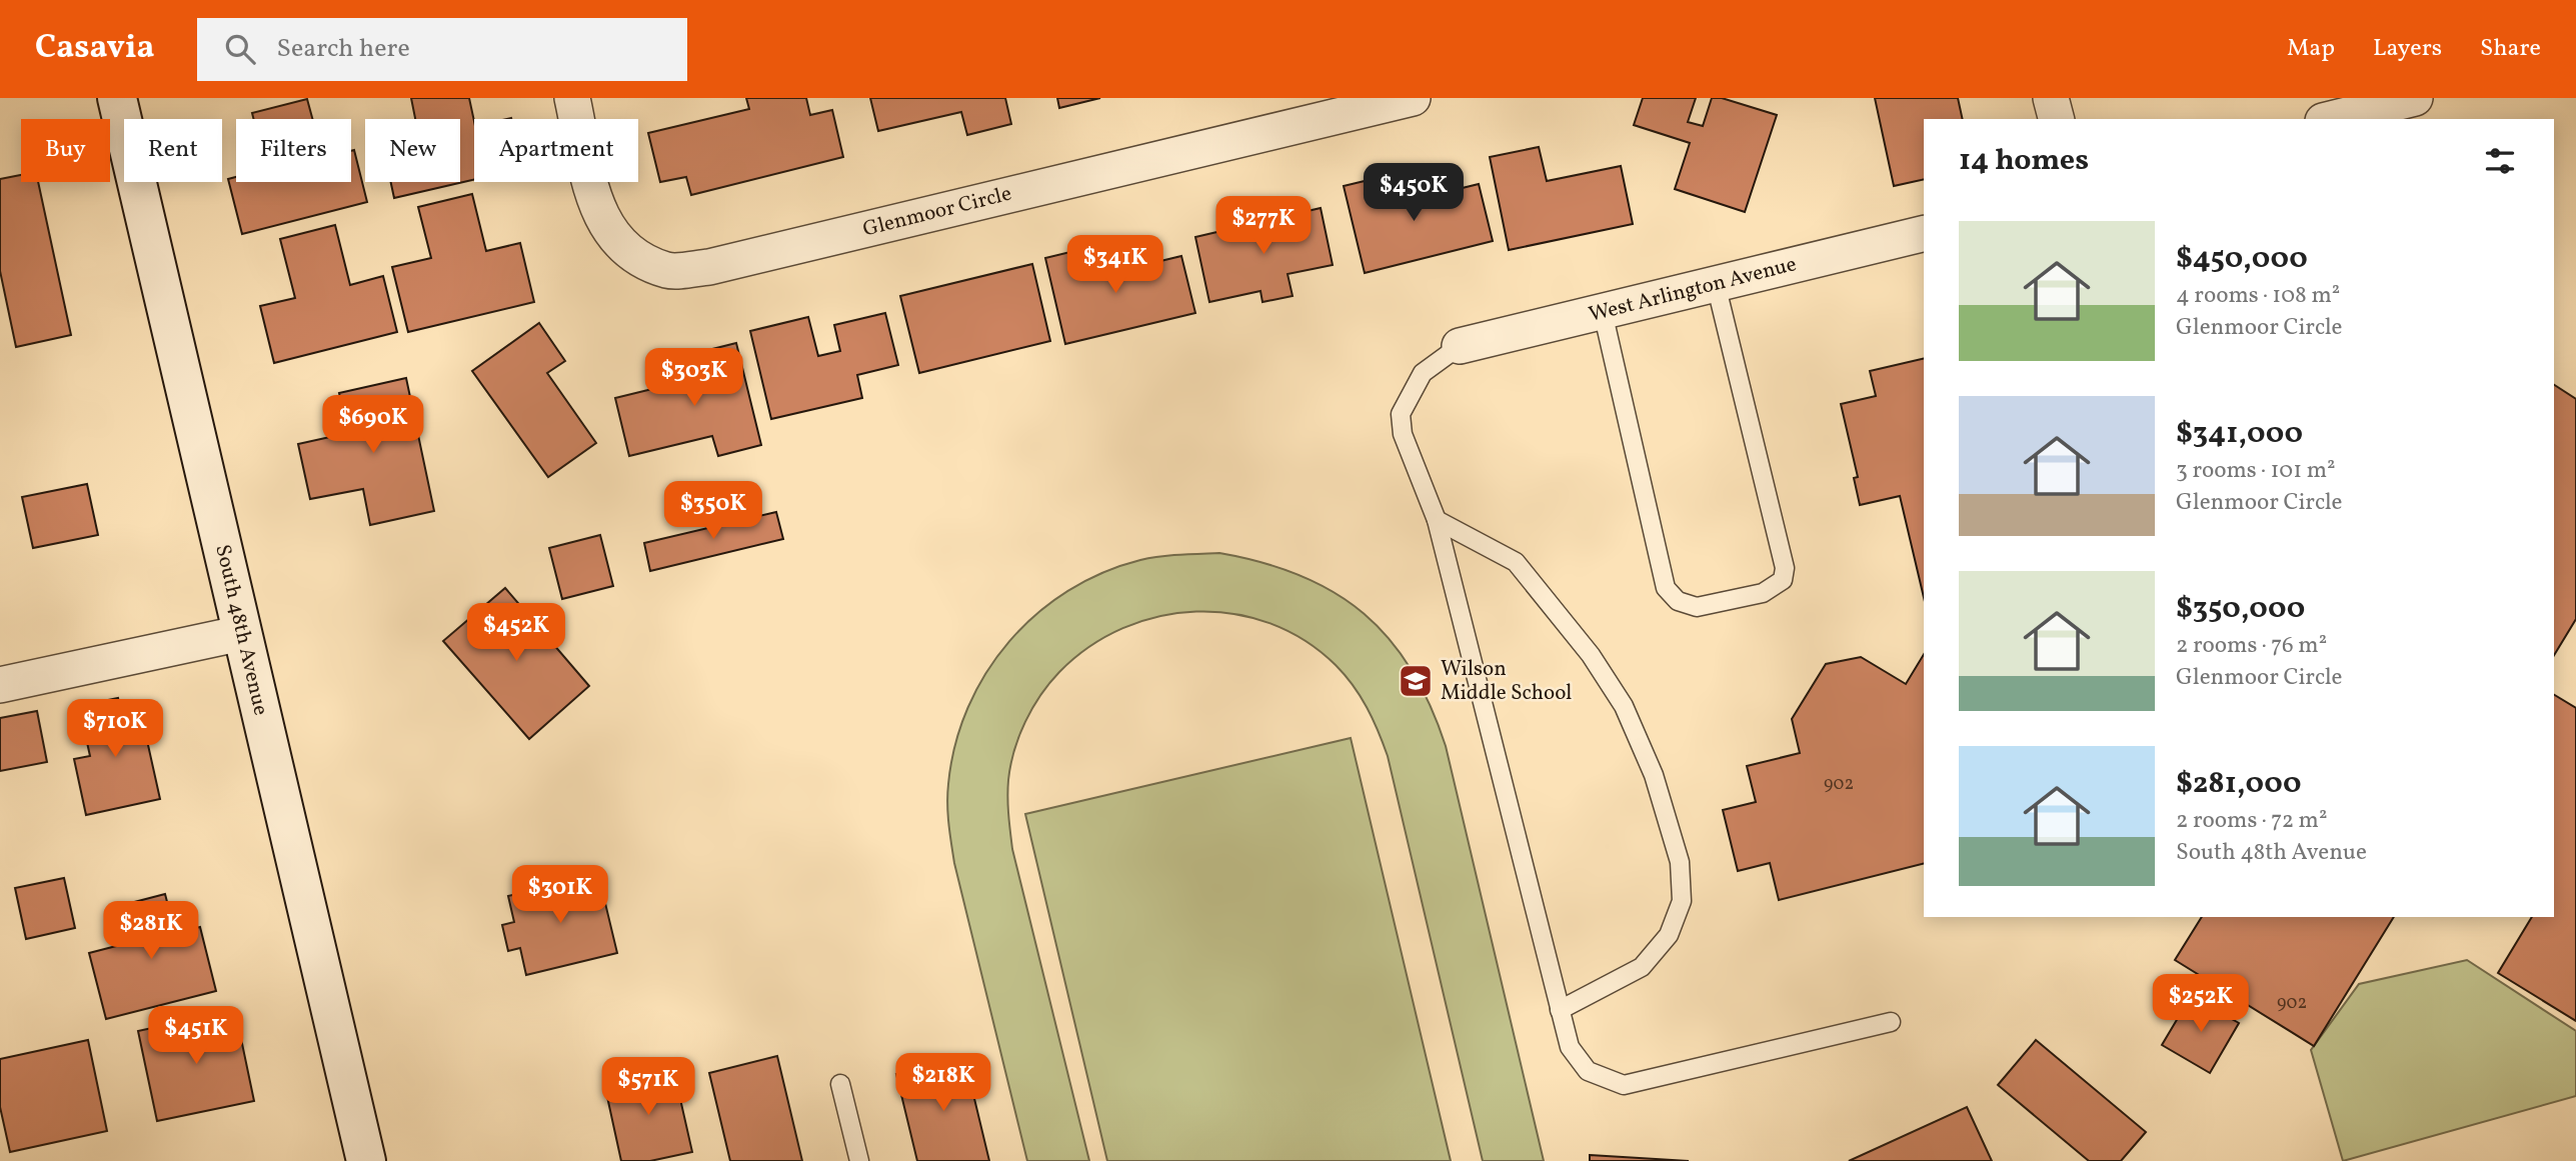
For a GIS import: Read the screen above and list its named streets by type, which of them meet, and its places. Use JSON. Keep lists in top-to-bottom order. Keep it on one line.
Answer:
{"streets":{"street":["Glenmoor Circle","West Arlington Avenue","South 48th Avenue"]},"places":{"school or university":["Wilson Middle School"]},"house_numbers":["902","902"],"page":{"header":"Casavia","search":"Search here","nav":["Map","Layers","Share"],"chip":["Buy","Rent","Filters","New","Apartment"],"heading":"14 homes","price":["$450K","$277K","$341K","$303K","$690K","$350K","$452K","$710K","$301K","$281K","$252K","$451K","$218K","$571K"],"list":[{"name":"$450,000","note":"4 rooms · 108 m² · Glenmoor Circle"},{"name":"$341,000","note":"3 rooms · 101 m² · Glenmoor Circle"},{"name":"$350,000","note":"2 rooms · 76 m² · Glenmoor Circle"},{"name":"$281,000","note":"2 rooms · 72 m² · South 48th Avenue"}]}}
